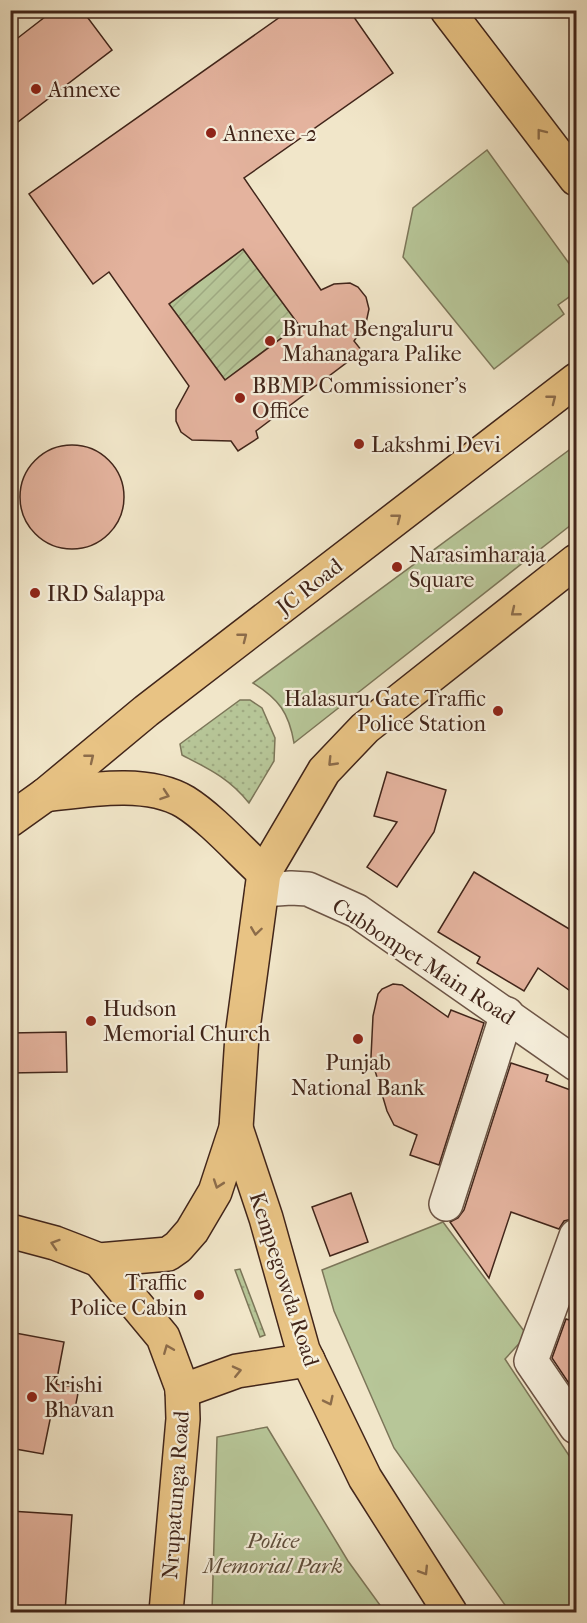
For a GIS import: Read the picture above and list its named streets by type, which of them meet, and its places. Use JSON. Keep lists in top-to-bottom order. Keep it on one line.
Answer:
{"streets":{"main road":["JC Road","Kempegowda Road","Nrupatunga Road"],"street":["Cubbonpet Main Road"]},"one_way":["Kempegowda Road","Nrupatunga Road"],"parks":["Police Memorial Park"],"places":["Annexe","Annexe -2","Bruhat Bengaluru Mahanagara Palike","BBMP Commissioner's Office","Lakshmi Devi","Narasimharaja Square","IRD Salappa","Halasuru Gate Traffic Police Station","Hudson Memorial Church","Punjab National Bank","Traffic Police Cabin","Krishi Bhavan"]}
